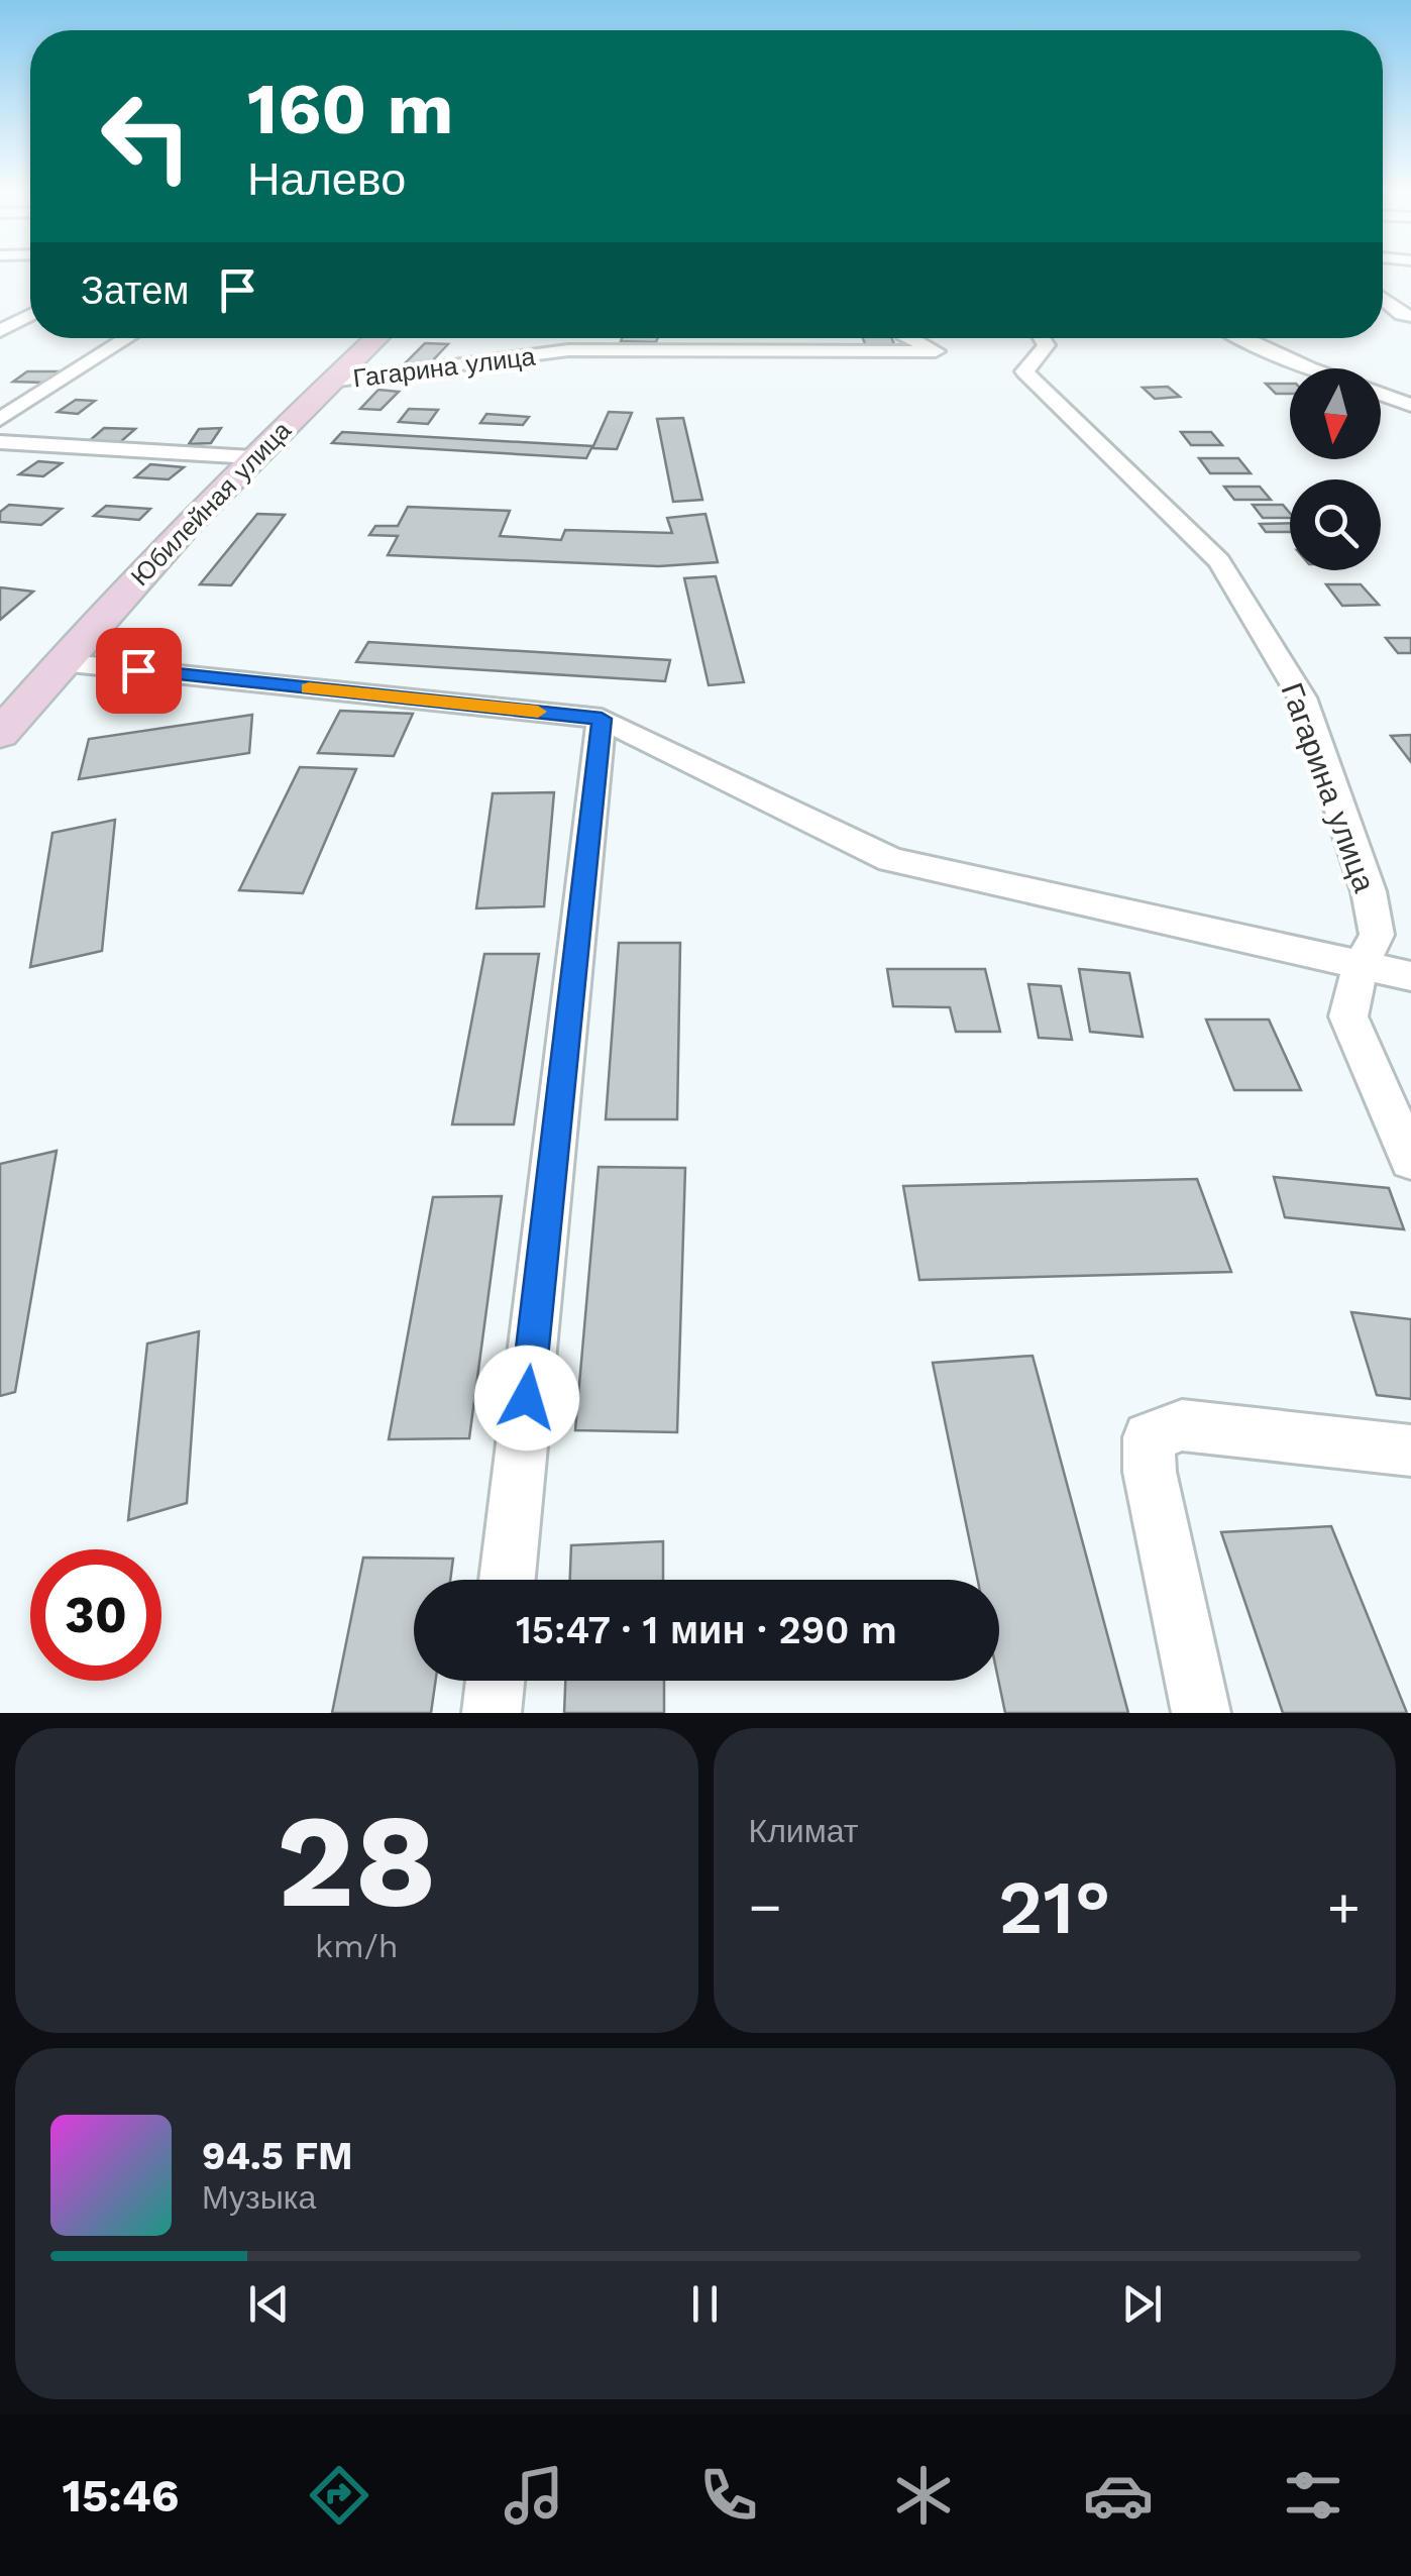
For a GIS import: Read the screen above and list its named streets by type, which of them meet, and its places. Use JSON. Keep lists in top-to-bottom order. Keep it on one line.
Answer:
{"streets":{"main road":["Юбилейная улица"],"street":["Гагарина улица"]},"crossings":[["Гагарина улица","Юбилейная улица"]],"north":"bottom","page":{"turn":["160 m","Налево"],"then":"Затем","limit":"30","trip":"15:47 · 1 мин · 290 m","tile":[["28","km/h"],"Климат"],"heat":["−","21°","+"],"song":["94.5 FM","Музыка"],"tabs":"15:46"}}
